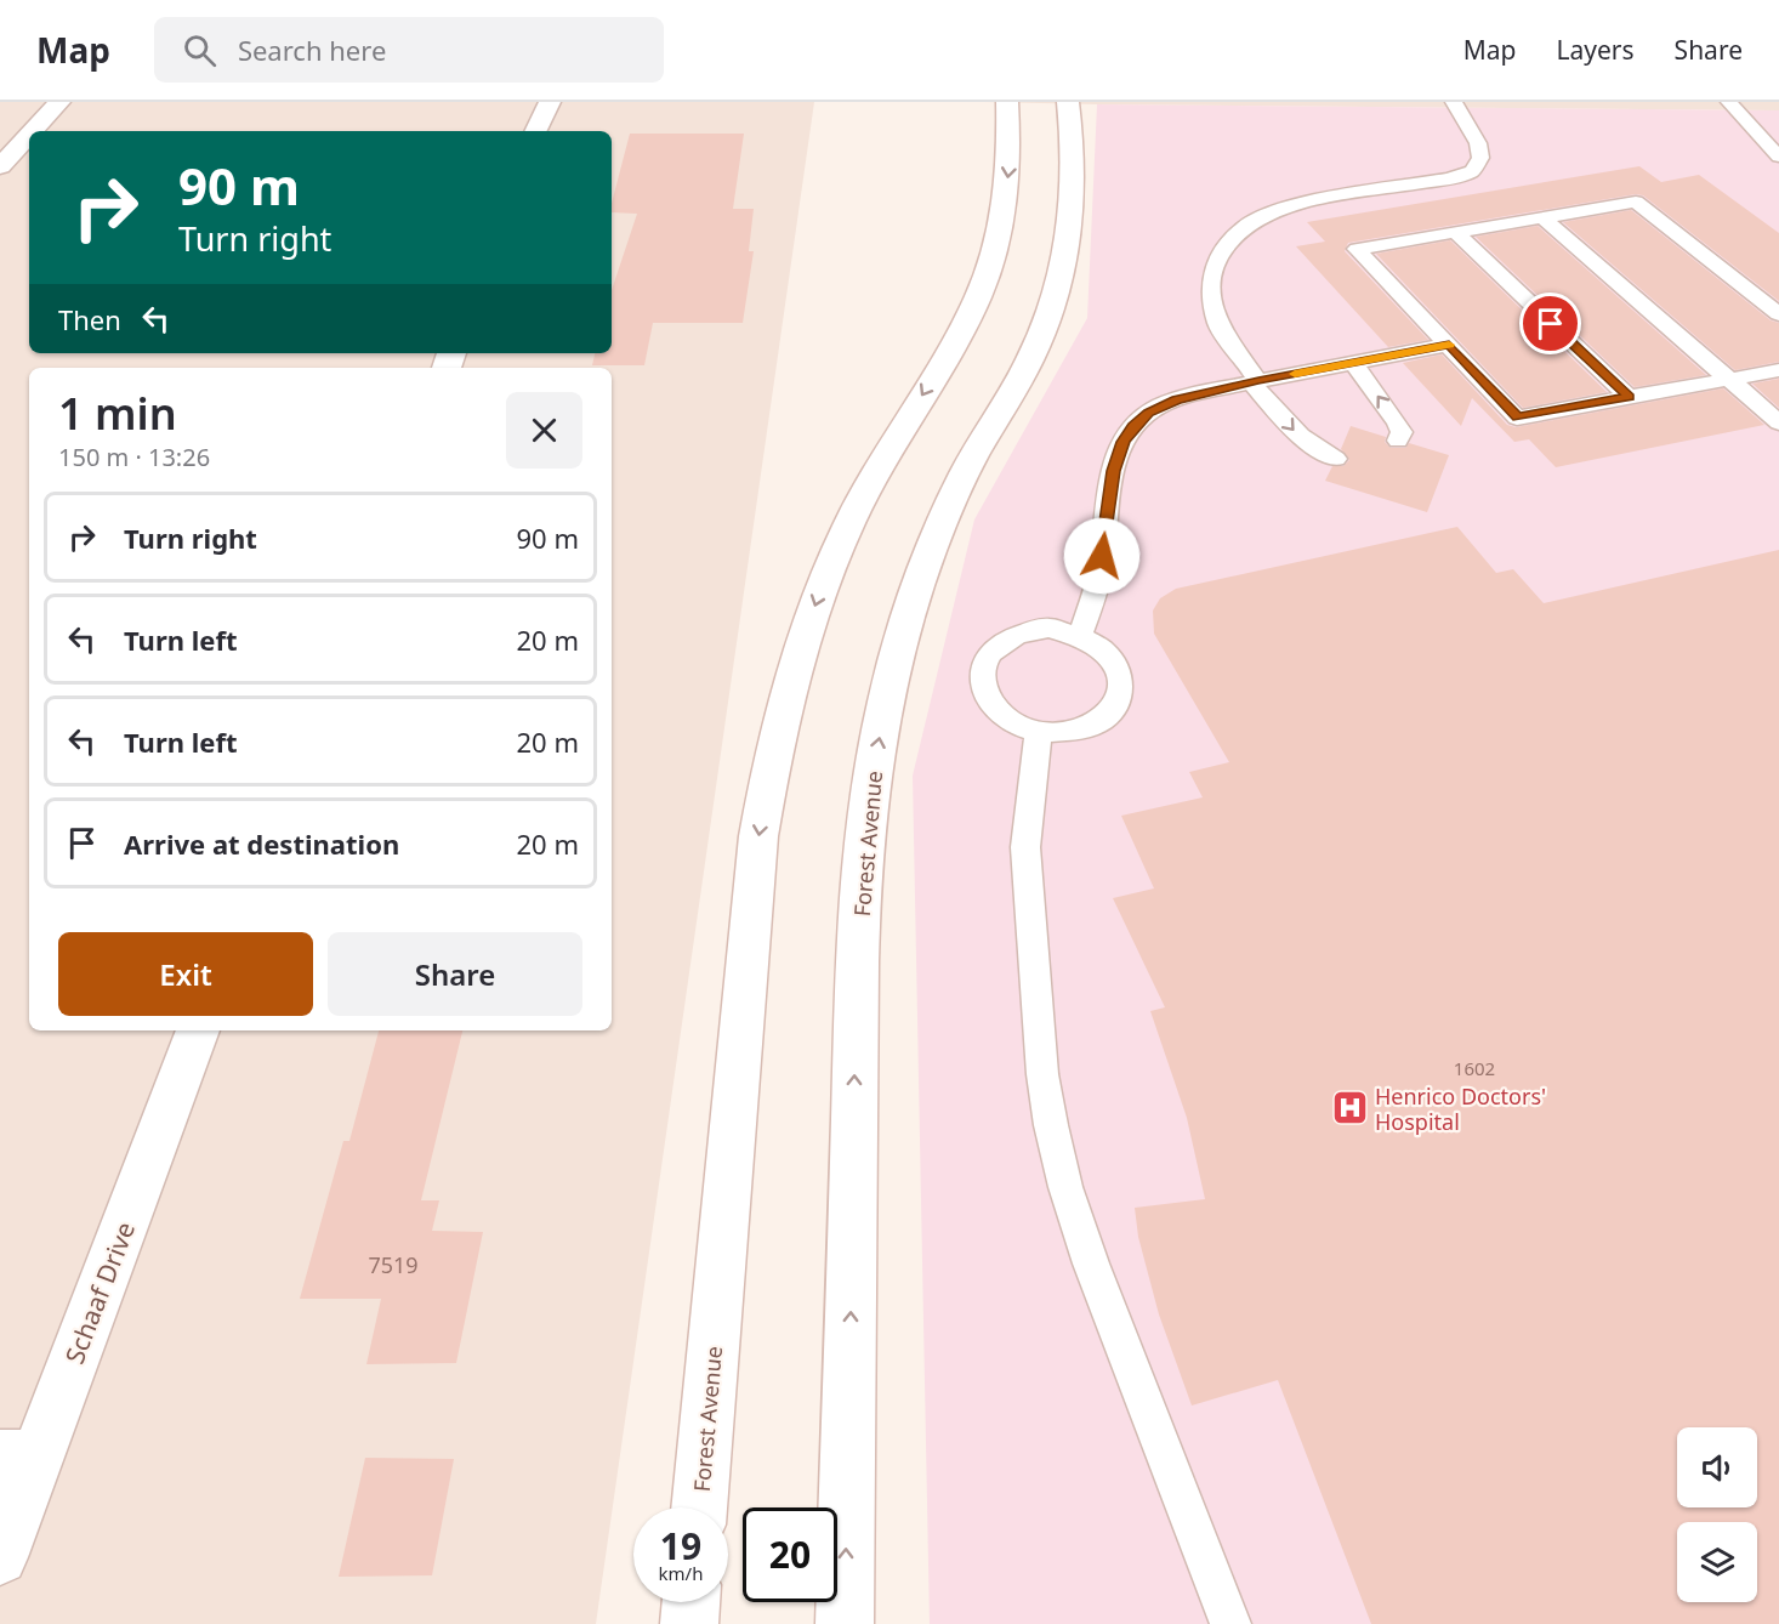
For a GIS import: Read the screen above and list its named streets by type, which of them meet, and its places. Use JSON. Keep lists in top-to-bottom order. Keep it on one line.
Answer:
{"streets":{"main road":["Forest Avenue","Schaaf Drive"]},"places":{"hospital":["Henrico Doctors' Hospital"]},"house_numbers":["1602","7519"],"page":{"header":"Map","search":"Search here","nav":["Map","Layers","Share"],"turn":["90 m","Turn right"],"then":"Then","heading":["1 min","150 m · 13:26"],"list":[{"name":"Turn right","value":"90 m"},{"name":"Turn left","value":"20 m"},{"name":"Turn left","value":"20 m"},{"name":"Arrive at destination","value":"20 m"}],"buttons":["Exit","Share"],"speed":"19 km/h","limit":"20"}}
